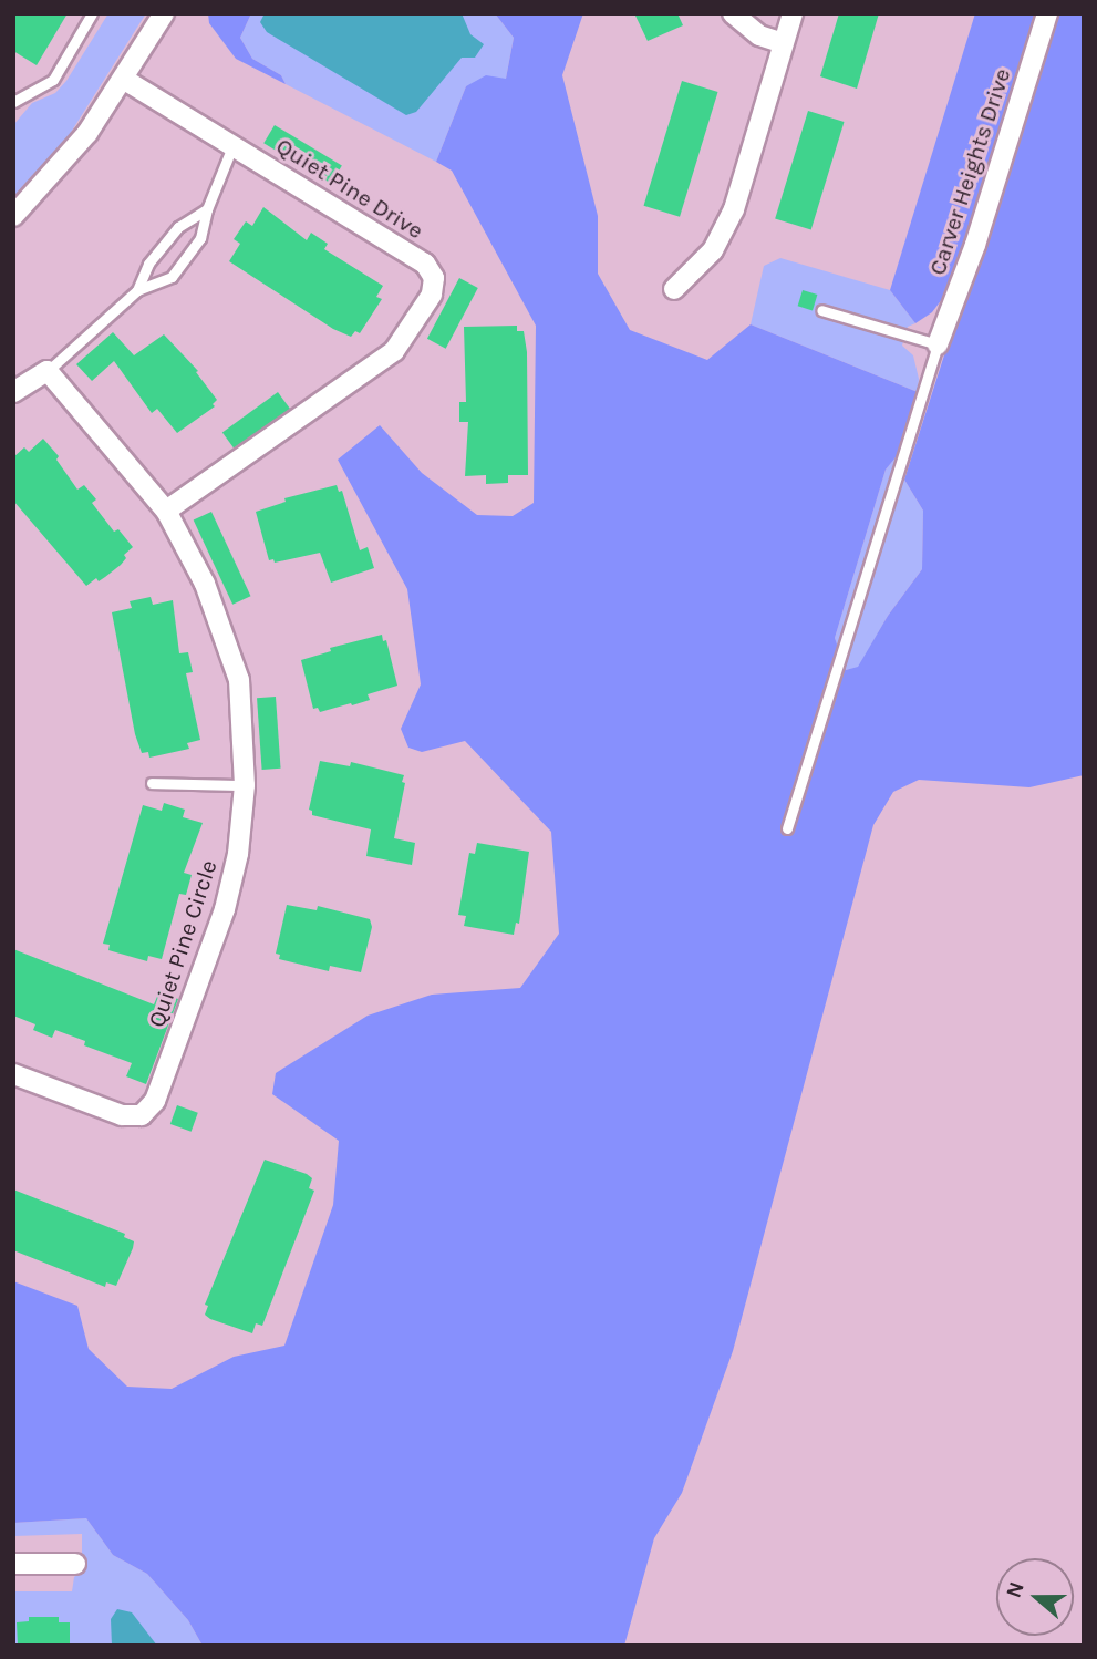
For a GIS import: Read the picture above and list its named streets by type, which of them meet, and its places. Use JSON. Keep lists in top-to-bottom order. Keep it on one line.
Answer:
{"streets":{"street":["Carver Heights Drive","Quiet Pine Drive","Quiet Pine Circle"]},"crossings":[["Quiet Pine Drive","Quiet Pine Circle"]],"north":"left"}
